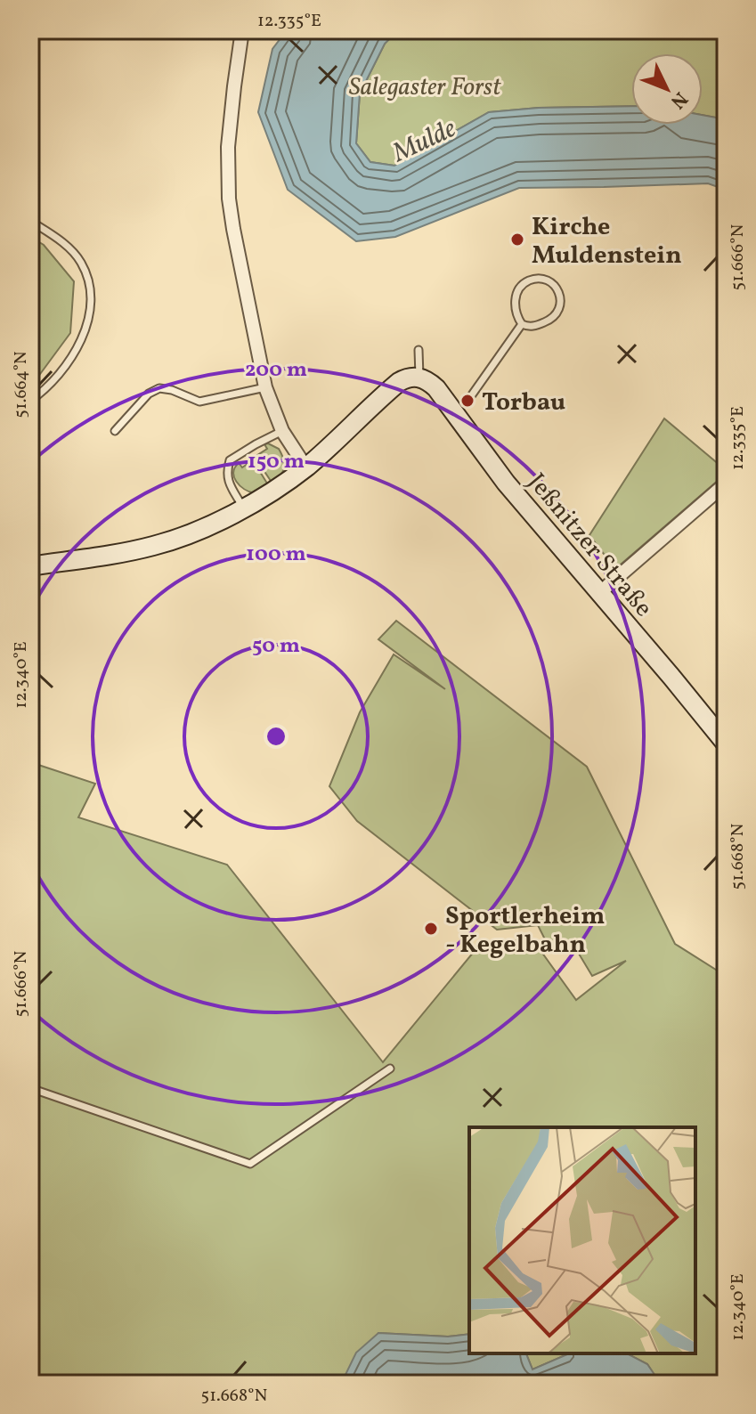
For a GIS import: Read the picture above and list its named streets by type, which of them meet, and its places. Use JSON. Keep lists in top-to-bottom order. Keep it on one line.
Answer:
{"streets":{"main road":["Jeßnitzer Straße"]},"water":["Mulde"],"parks":["Salegaster Forst"],"places":["Kirche Muldenstein","Torbau","Sportlerheim - Kegelbahn"],"north":"bottom right","coordinates":["12.335°E","51.666°N","51.664°N","12.340°E","51.668°N"],"rings":["200 m","150 m","100 m","50 m"]}
